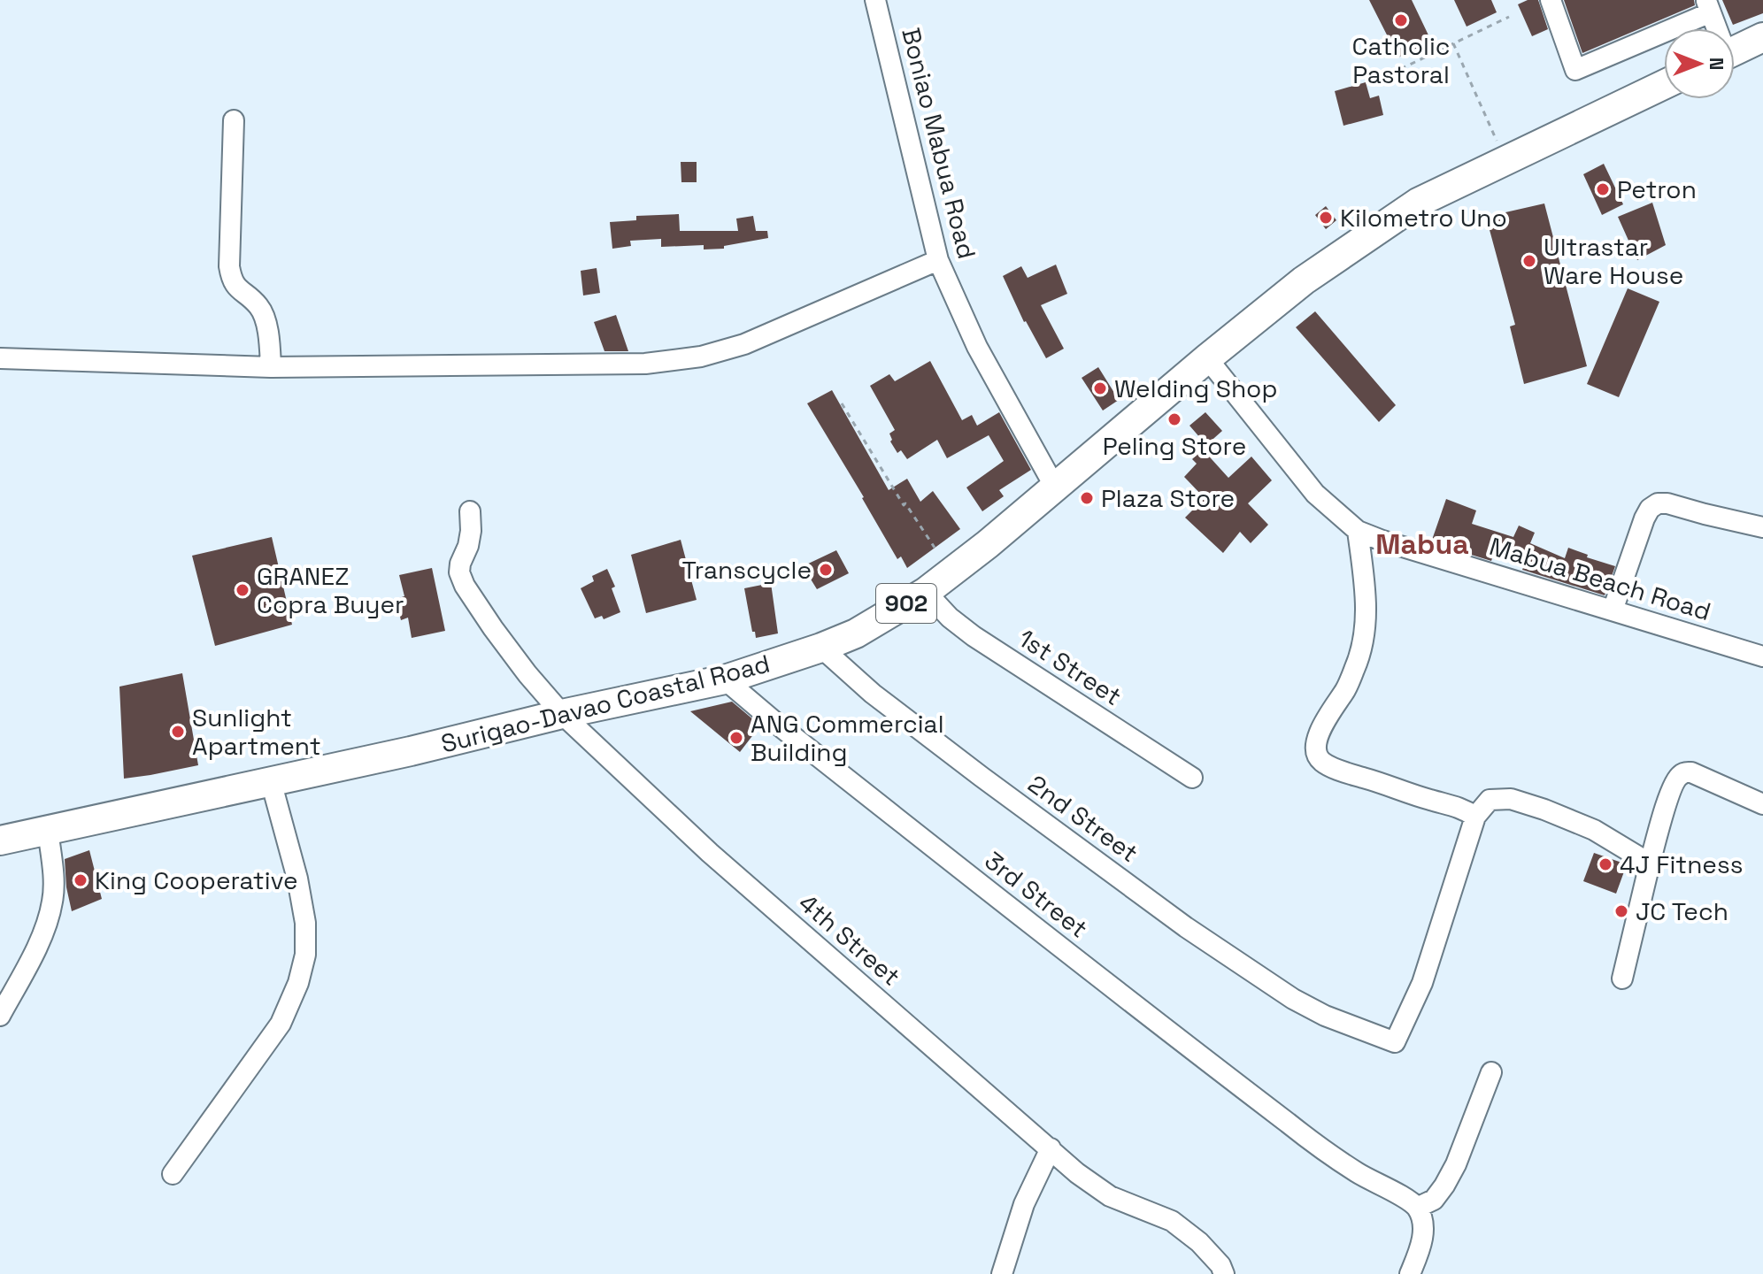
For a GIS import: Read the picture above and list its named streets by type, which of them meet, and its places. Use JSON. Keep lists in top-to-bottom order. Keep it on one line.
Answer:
{"streets":{"highway":["902","Surigao-Davao Coastal Road"],"street":["Boniao Mabua Road","Mabua Beach Road","1st Street","2nd Street","3rd Street","4th Street"]},"crossings":[["Boniao Mabua Road","Surigao-Davao Coastal Road"],["Mabua Beach Road","Surigao-Davao Coastal Road"],["1st Street","Surigao-Davao Coastal Road"],["Surigao-Davao Coastal Road","2nd Street"],["Surigao-Davao Coastal Road","3rd Street"],["Surigao-Davao Coastal Road","4th Street"]],"districts":["Mabua"],"places":["Catholic Pastoral","Petron","Kilometro Uno","Ultrastar Ware House","Welding Shop","Peling Store","Plaza Store","Transcycle","GRANEZ Copra Buyer","Sunlight Apartment","ANG Commercial Building","4J Fitness","King Cooperative","JC Tech"],"north":"right"}
